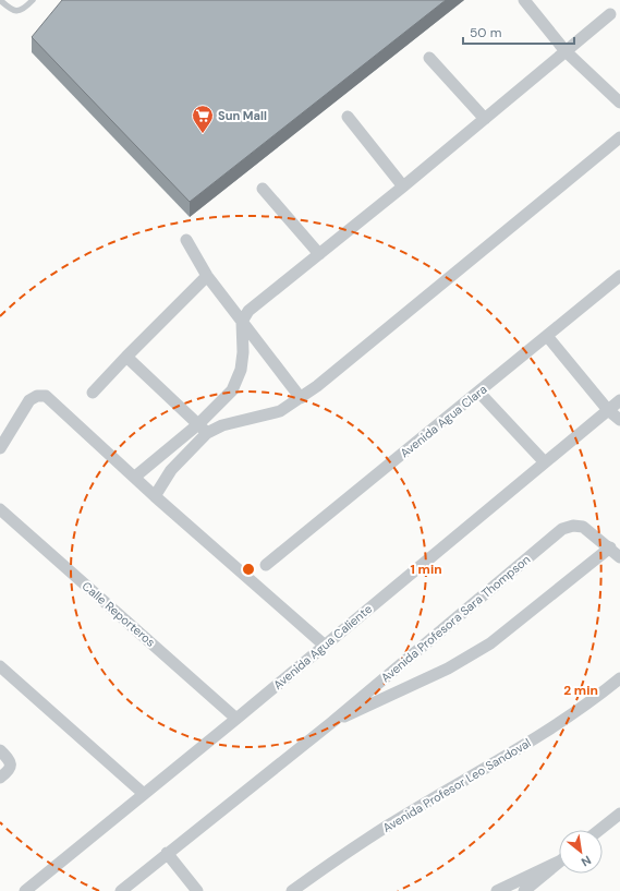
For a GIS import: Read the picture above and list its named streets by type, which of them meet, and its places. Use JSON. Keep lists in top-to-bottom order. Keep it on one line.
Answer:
{"streets":{"street":["Avenida Agua Clara","Calle Reporteros","Avenida Profesora Sara Thompson","Avenida Agua Caliente","Avenida Profesor Leo Sandoval"]},"crossings":[["Calle Reporteros","Avenida Agua Caliente"]],"places":{"supermarket":["Sun Mall"]},"scale_bar":"50 m","north":"bottom right","rings":["1 min","2 min"]}
